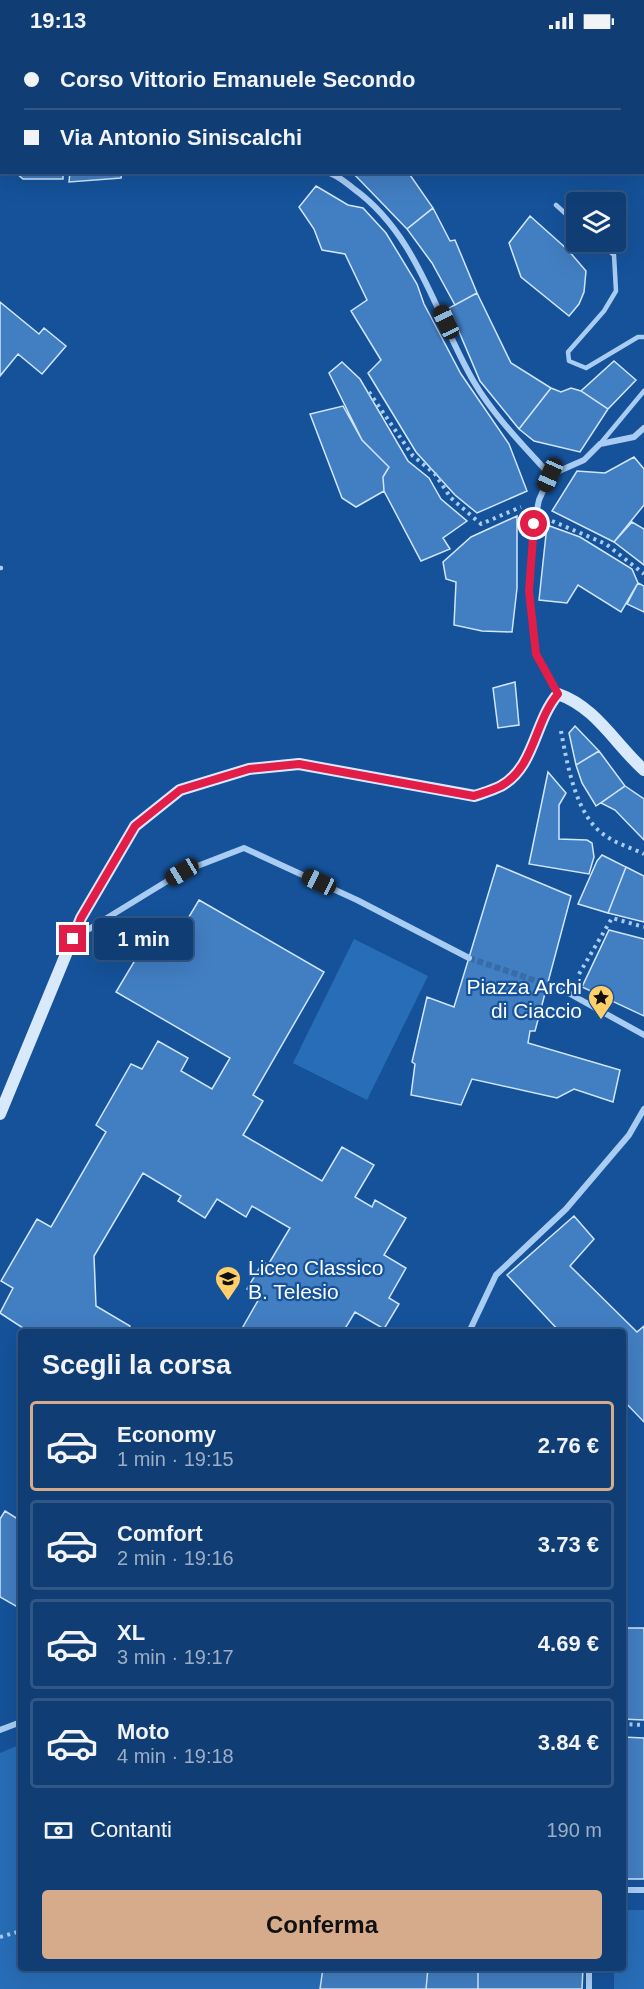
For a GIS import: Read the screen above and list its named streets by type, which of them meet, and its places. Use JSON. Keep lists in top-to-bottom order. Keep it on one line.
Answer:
{"places":{"place":["Piazza Archi di Ciaccio"],"school or university":["Liceo Classico B. Telesio"]},"page":{"status":"19:13","banner":["Corso Vittorio Emanuele Secondo","Via Antonio Siniscalchi"],"bubble":"1 min","heading":"Scegli la corsa","list":[{"name":"Economy","note":"1 min · 19:15","value":"2.76 €"},{"name":"Comfort","note":"2 min · 19:16","value":"3.73 €"},{"name":"XL","note":"3 min · 19:17","value":"4.69 €"},{"name":"Moto","note":"4 min · 19:18","value":"3.84 €"}],"pay":["Contanti","190 m"],"buttons":"Conferma"}}
